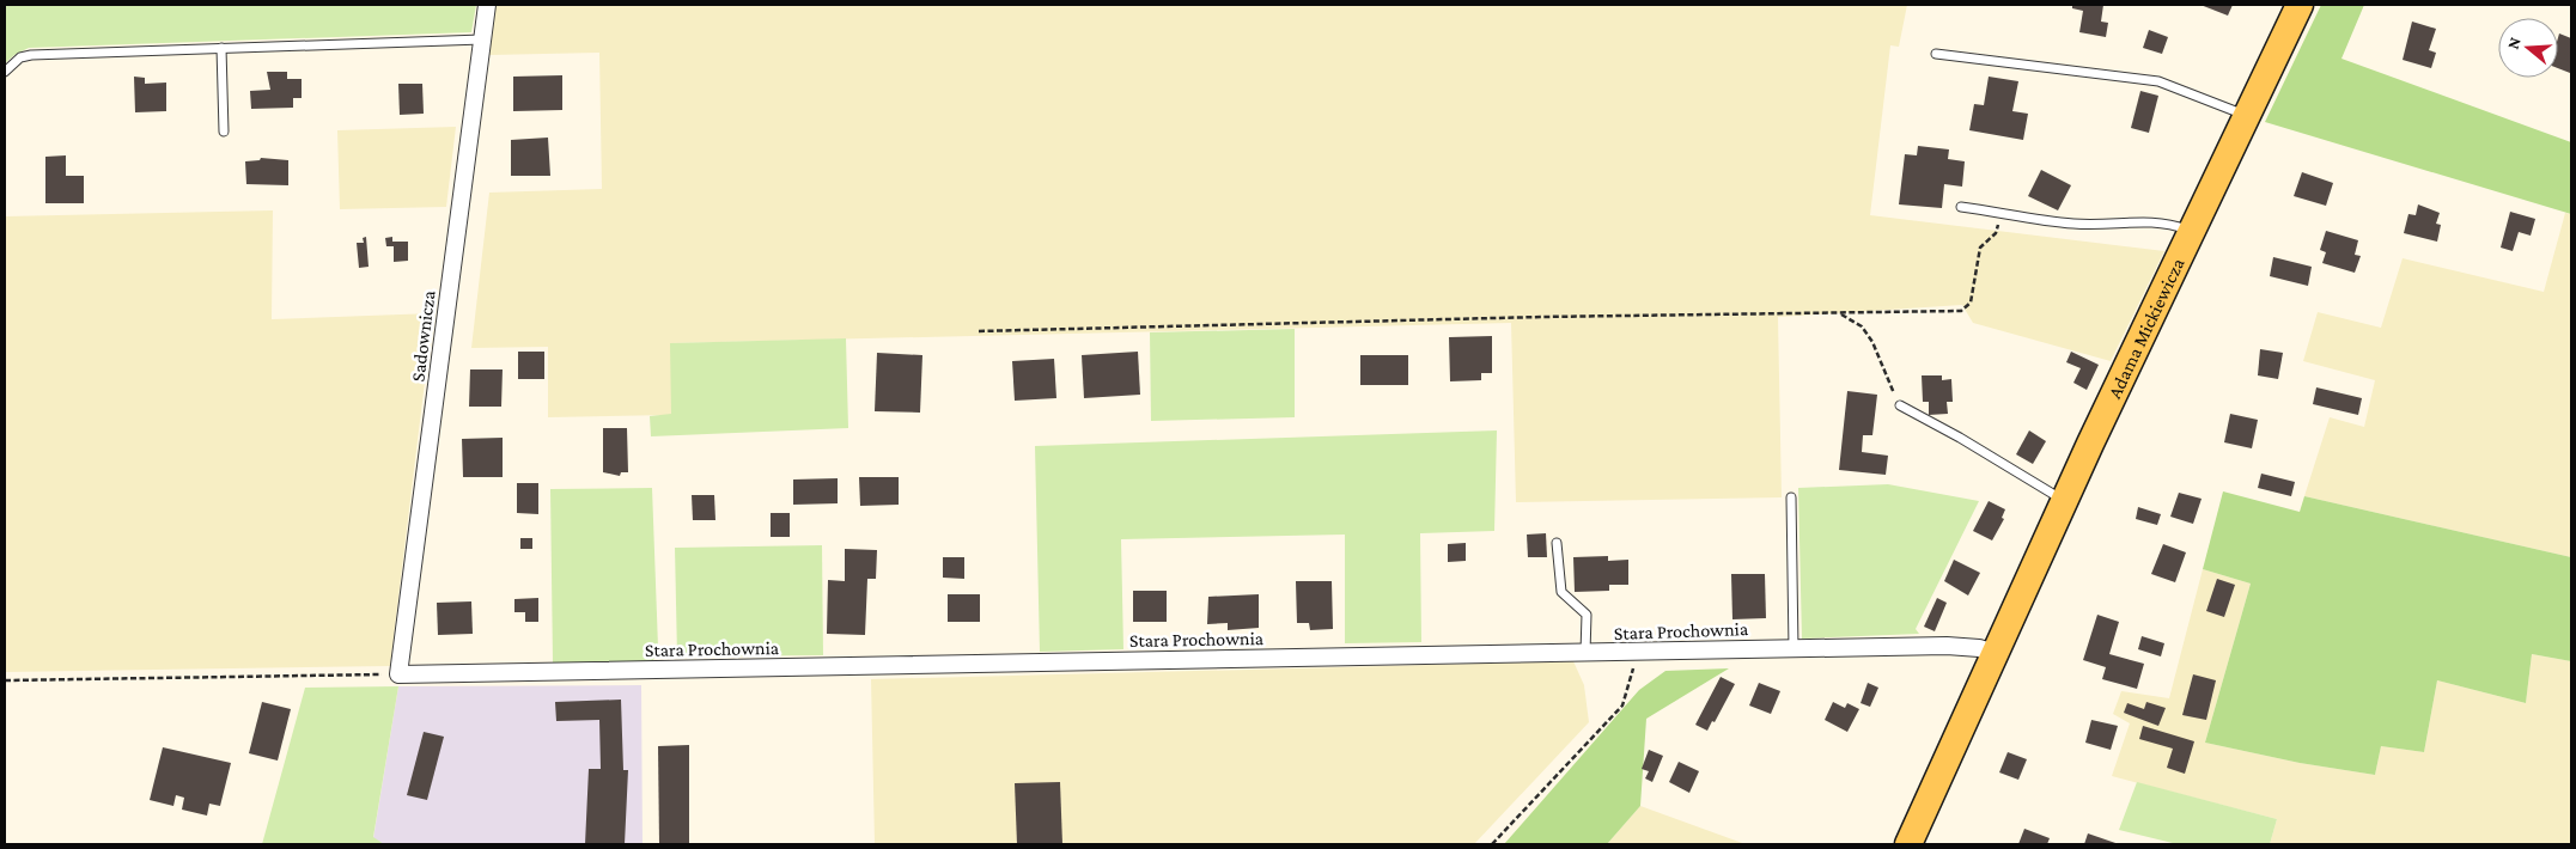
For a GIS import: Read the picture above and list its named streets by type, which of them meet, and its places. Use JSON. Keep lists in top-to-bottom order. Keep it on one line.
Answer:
{"streets":{"main road":["Adama Mickiewicza"],"street":["Sadownicza","Stara Prochownia"]},"crossings":[["Adama Mickiewicza","Stara Prochownia"],["Sadownicza","Stara Prochownia"]],"north":"left"}
